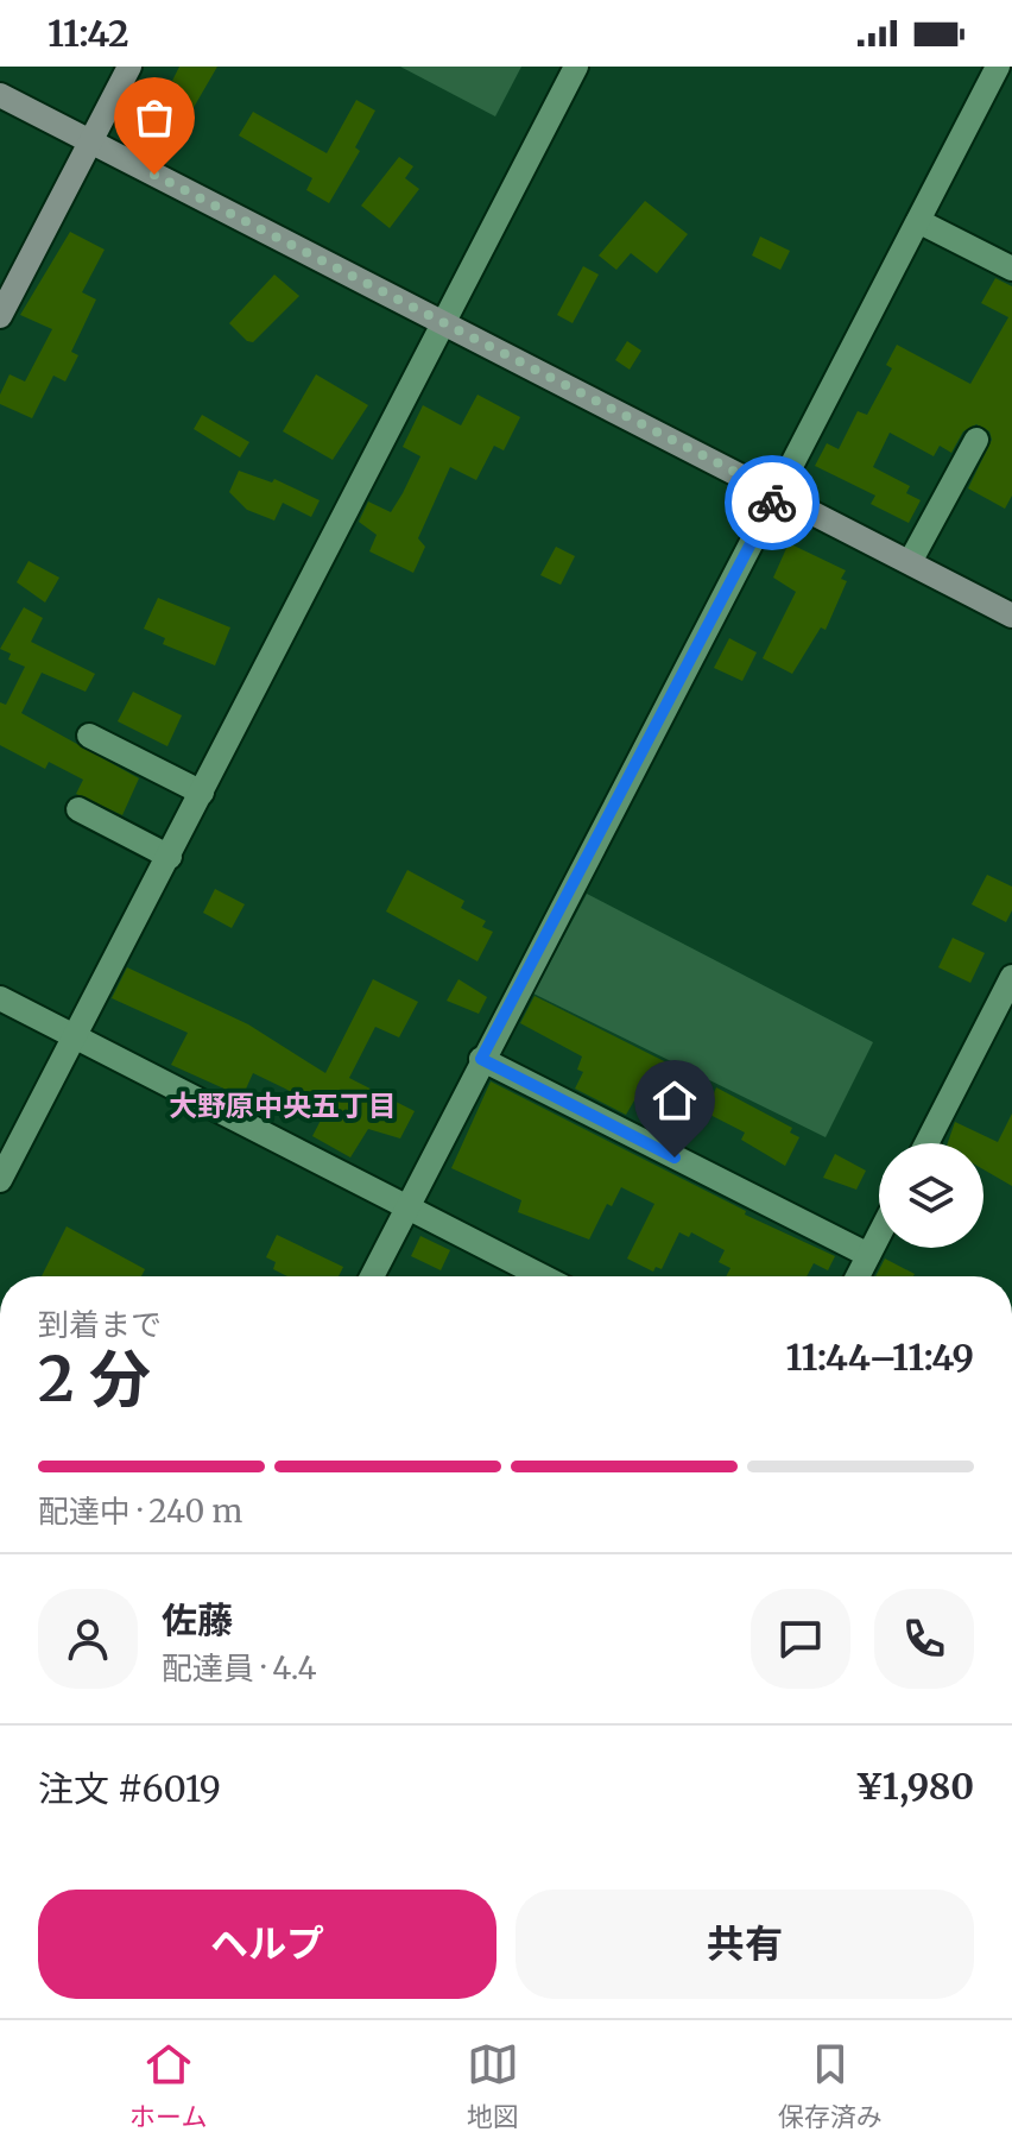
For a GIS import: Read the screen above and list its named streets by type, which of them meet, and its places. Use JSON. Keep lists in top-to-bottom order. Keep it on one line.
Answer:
{"districts":["大野原中央五丁目"],"page":{"status":"11:42","heading":["2 分","到着まで","11:44–11:49"],"panel":["佐藤","配達員 · 4.4","注文 #6019","¥1,980"],"bar":"配達中 · 240 m","buttons":["ヘルプ","共有"],"tabs":["ホーム","地図","保存済み"]}}
